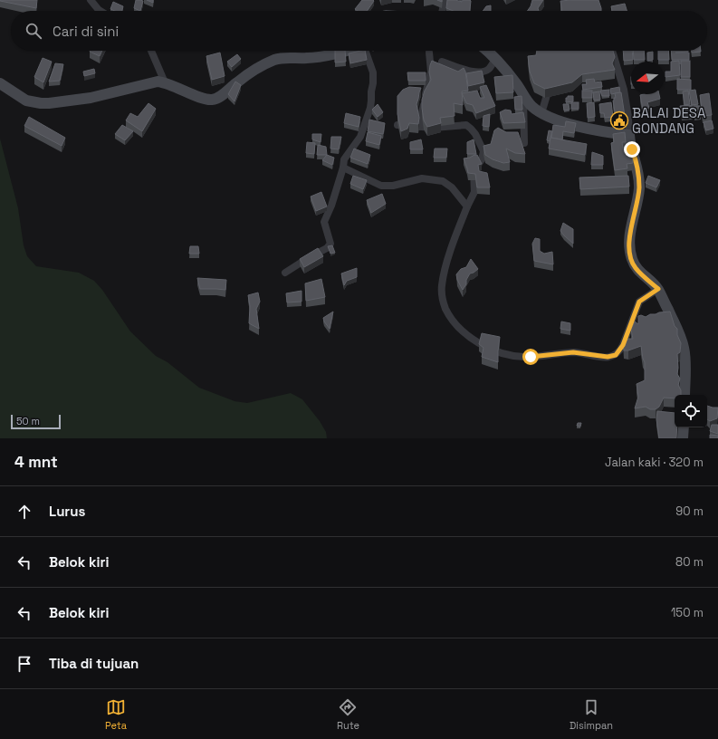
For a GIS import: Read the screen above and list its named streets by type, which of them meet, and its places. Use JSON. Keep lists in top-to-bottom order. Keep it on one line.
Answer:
{"places":{"public building":["BALAI DESA GONDANG"]},"scale_bar":"50 m","north":"left","page":{"search":"Cari di sini","scale":"50 m","heading":["4 mnt","Jalan kaki · 320 m"],"list":[["Lurus","90 m"],["Belok kiri","80 m"],["Belok kiri","150 m"],"Tiba di tujuan"],"nav":["Peta","Rute","Disimpan"]}}
